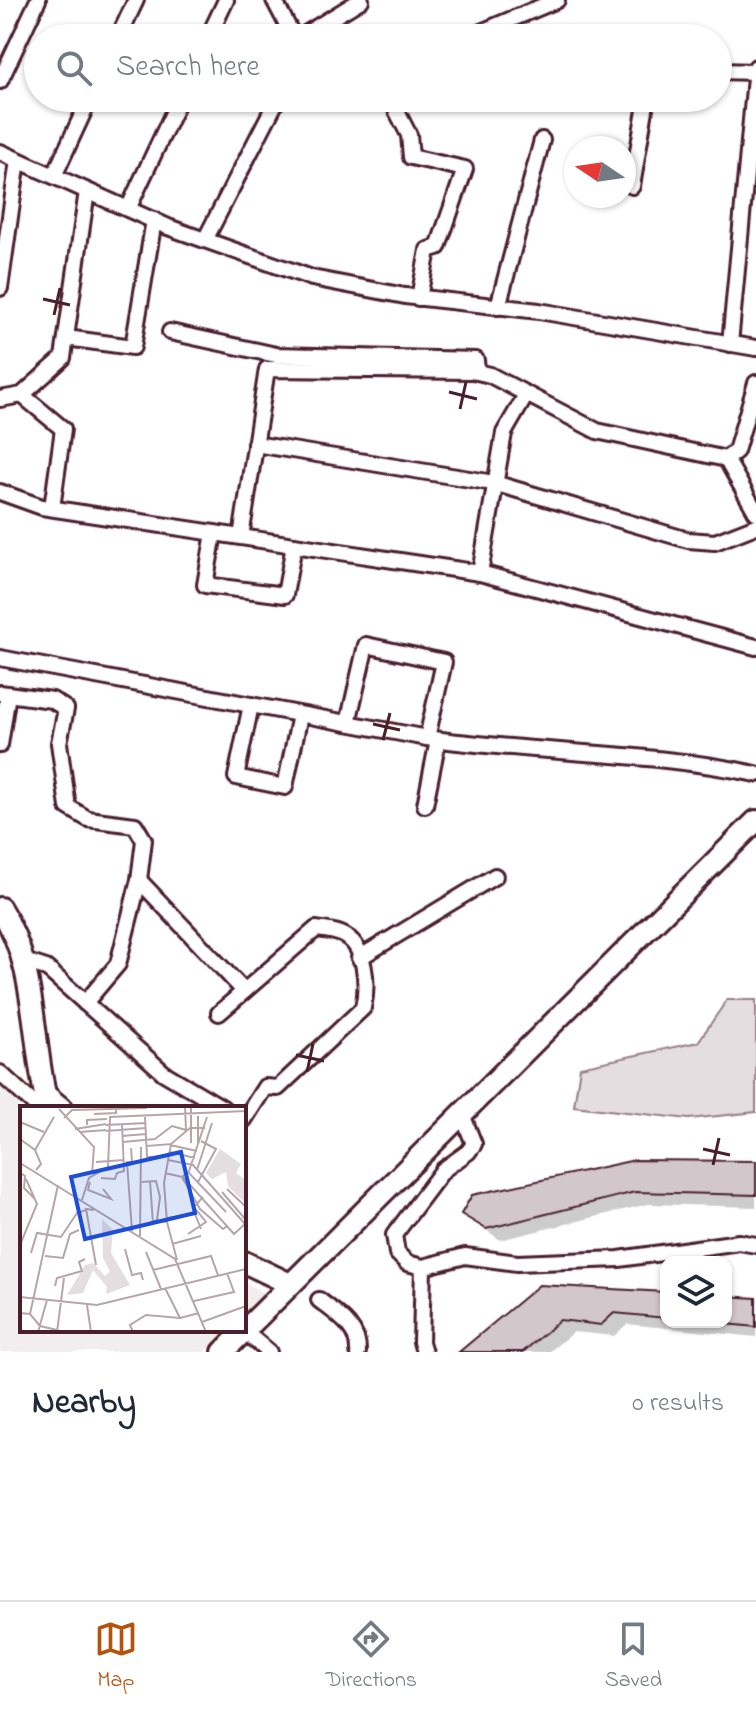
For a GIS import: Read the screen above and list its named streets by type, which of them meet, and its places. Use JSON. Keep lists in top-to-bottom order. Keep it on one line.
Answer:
{"north":"left","page":{"search":"Search here","heading":["Nearby","0 results"],"nav":["Map","Directions","Saved"]}}
